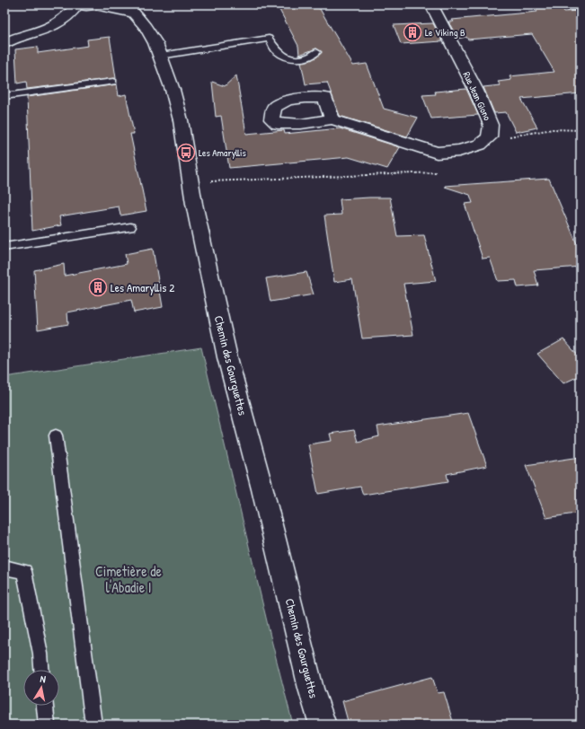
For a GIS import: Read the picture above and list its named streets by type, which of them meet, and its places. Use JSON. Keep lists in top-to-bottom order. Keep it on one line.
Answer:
{"streets":{"main road":["Rue Jean Giono","Chemin des Gourguettes"]},"parks":["Cimetière de l'Abadie I"],"places":{"building":["Le Viking B","Les Amaryllis 2"],"bus stop":["Les Amaryllis"]},"north":"top"}
